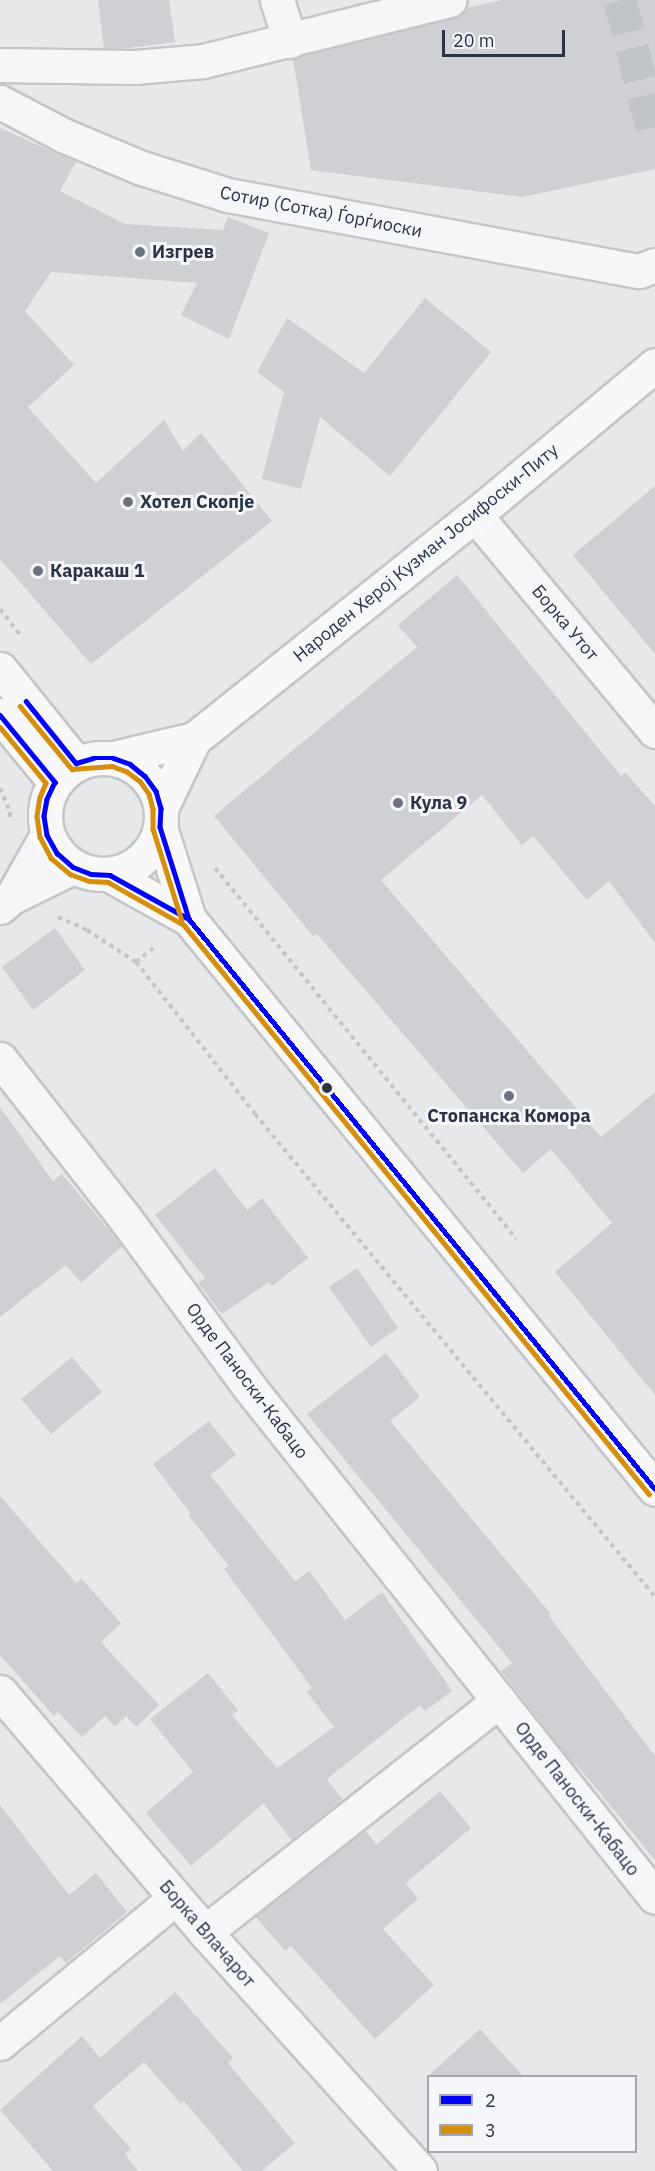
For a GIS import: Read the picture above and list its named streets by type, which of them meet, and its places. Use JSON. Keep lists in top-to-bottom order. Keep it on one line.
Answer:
{"streets":{"main road":["Народен Херој Кузман Јосифоски-Питу"],"street":["Сотир (Сотка) Ѓорѓиоски","Борка Утот","Орде Паноски-Кабацо","Борка Влачарот"]},"crossings":[["Народен Херој Кузман Јосифоски-Питу","Борка Утот"]],"places":["Изгрев","Хотел Скопје","Каракаш 1","Кула 9","Стопанска Комора"],"lines":["transit line 2","transit line 3"],"legend":["2","3"],"scale_bar":"20 m"}
